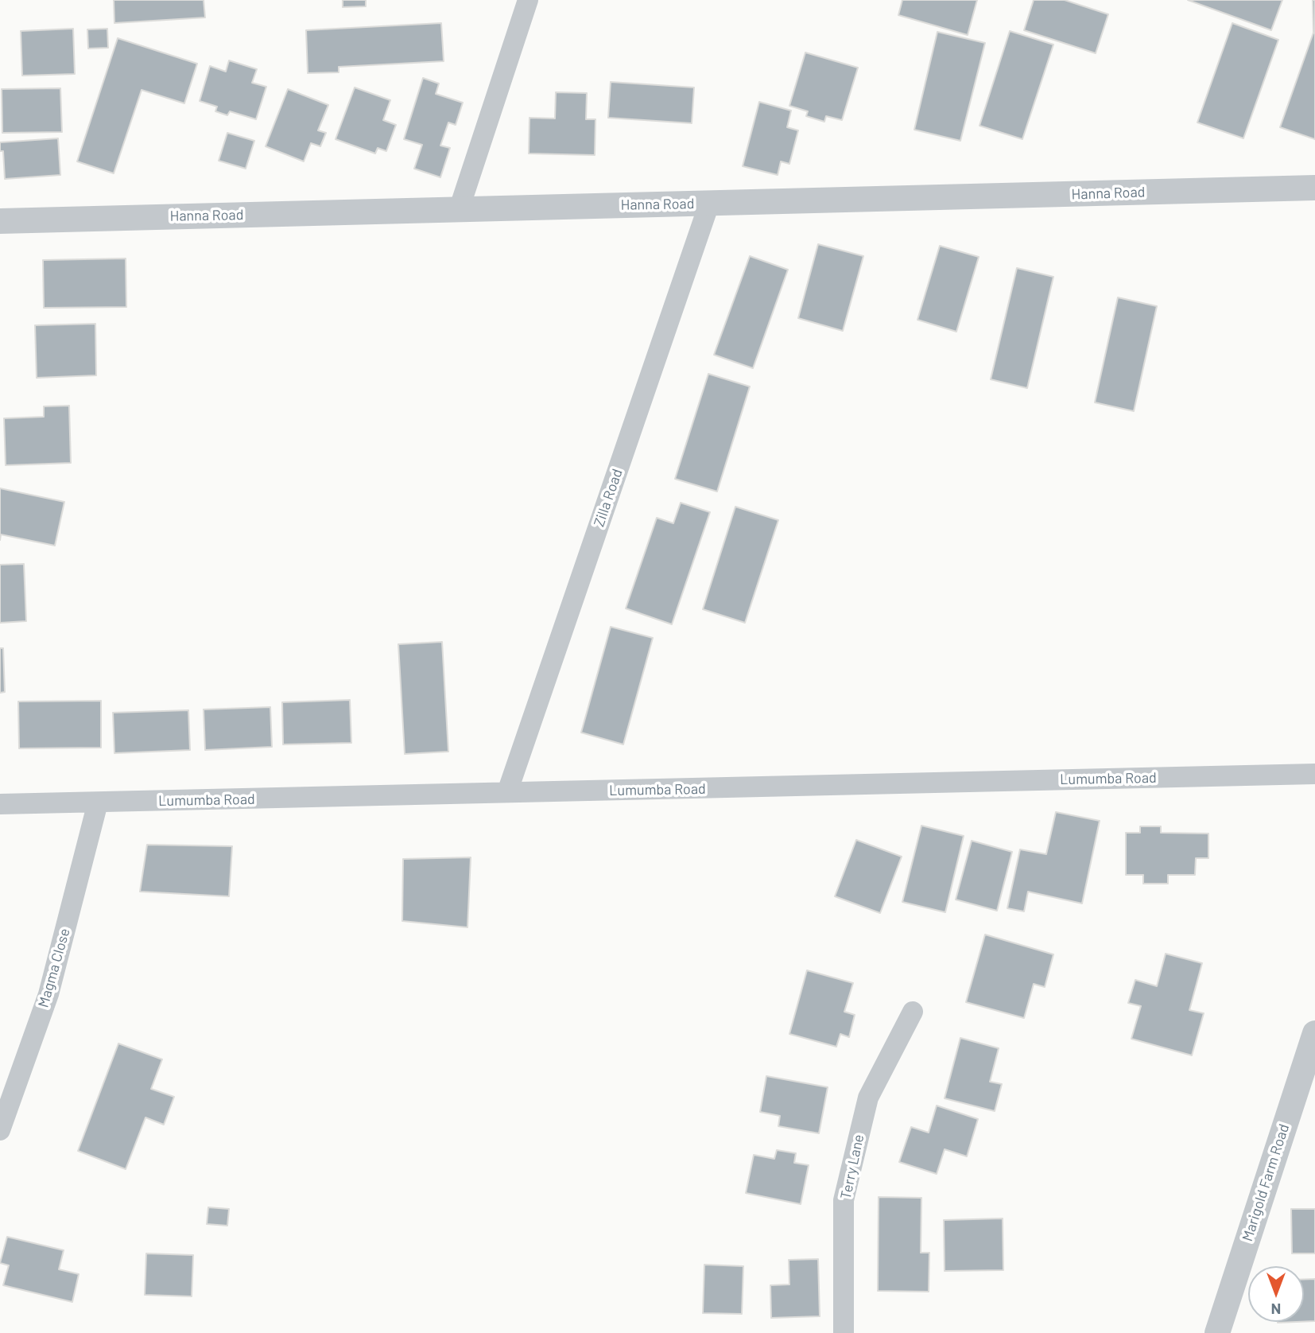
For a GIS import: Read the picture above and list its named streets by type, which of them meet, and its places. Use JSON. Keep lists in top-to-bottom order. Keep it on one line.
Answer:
{"streets":{"street":["Hanna Road","Zilla Road","Lumumba Road","Magma Close","Terry Lane","Marigold Farm Road"]},"crossings":[["Hanna Road","Zilla Road"],["Zilla Road","Lumumba Road"],["Lumumba Road","Magma Close"]],"north":"bottom"}
